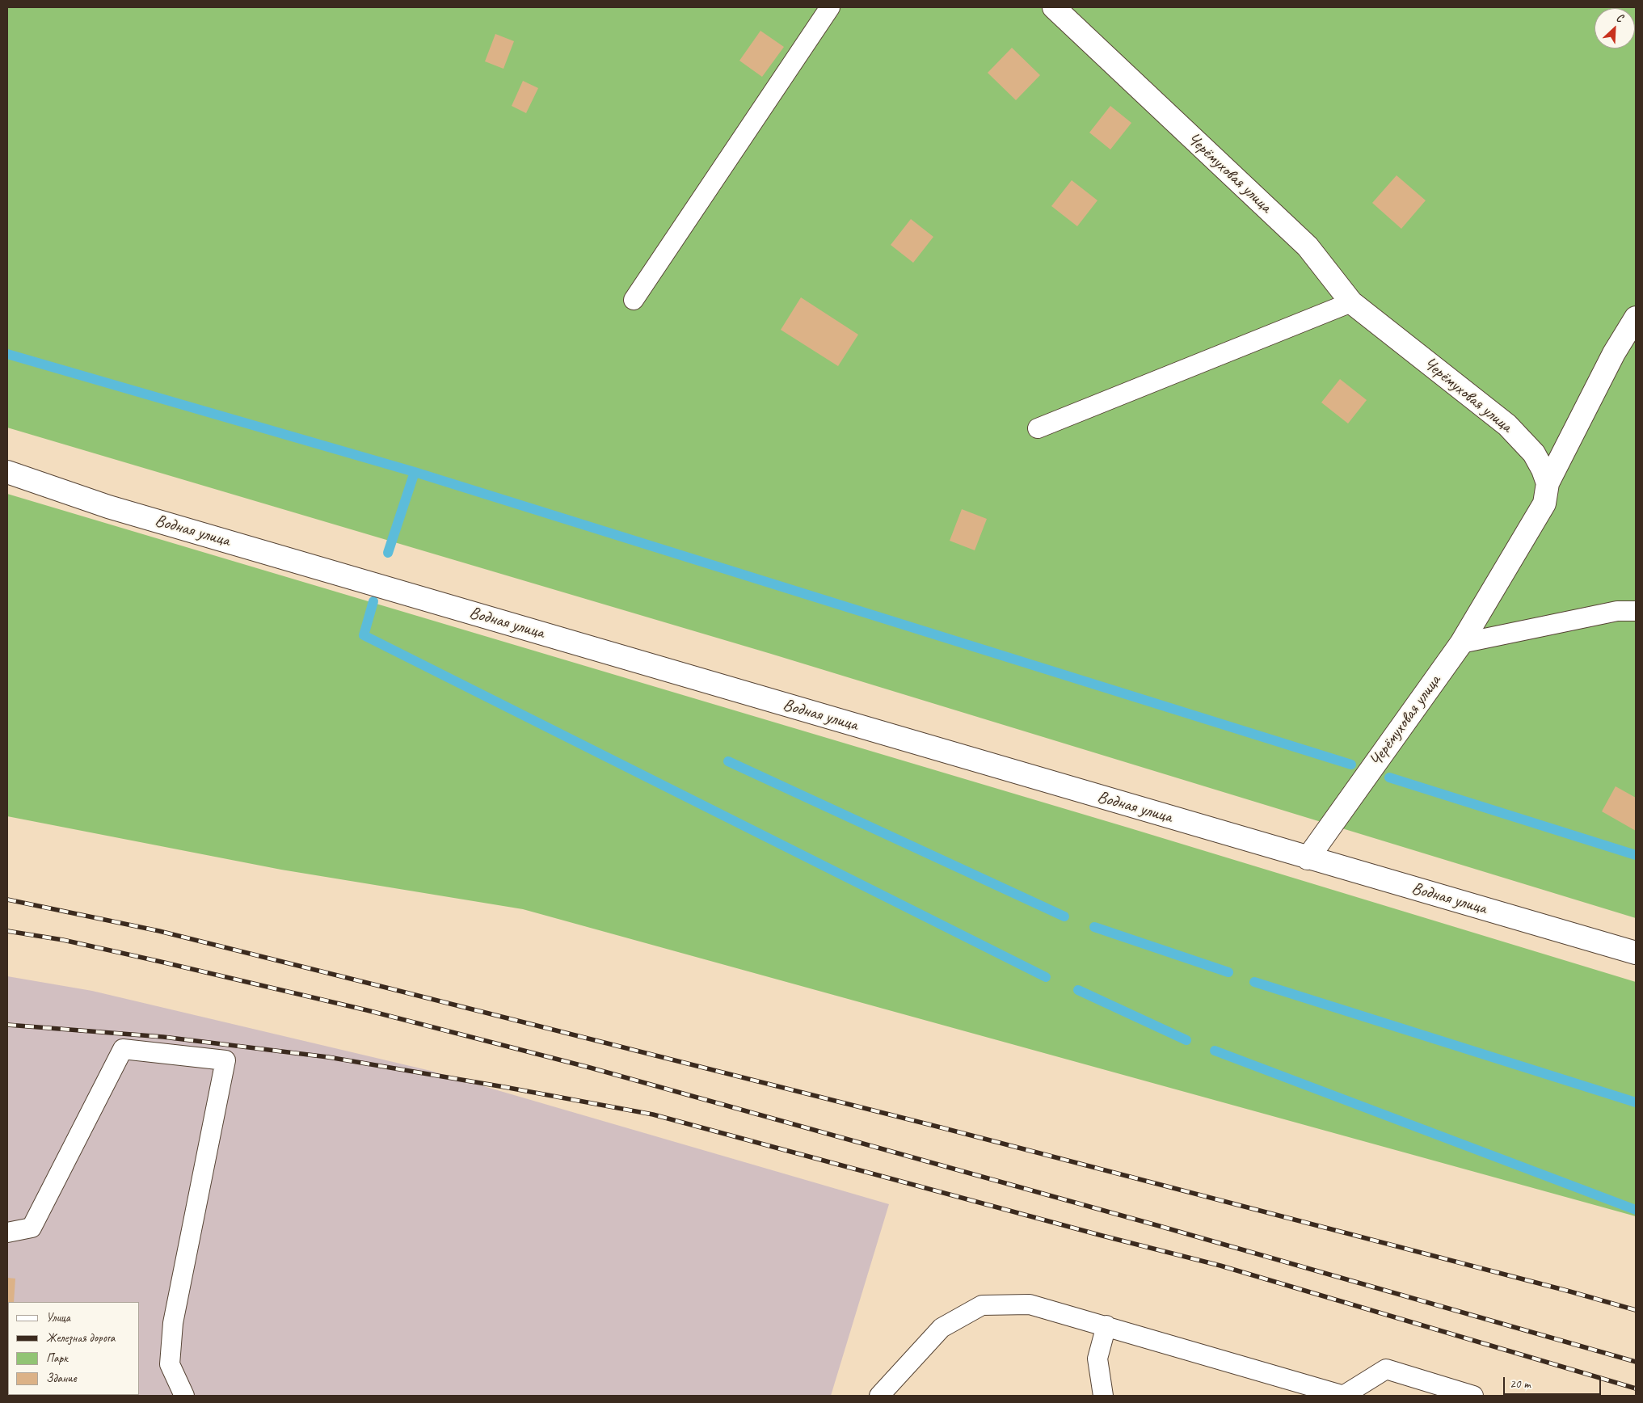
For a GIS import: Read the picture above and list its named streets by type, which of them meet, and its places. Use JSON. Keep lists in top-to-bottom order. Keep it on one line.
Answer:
{"streets":{"street":["Черёмуховая улица","Водная улица"]},"crossings":[["Черёмуховая улица","Водная улица"]],"legend":["Улица","Железная дорога","Парк","Здание"],"scale_bar":"20 m","north":"top right"}
